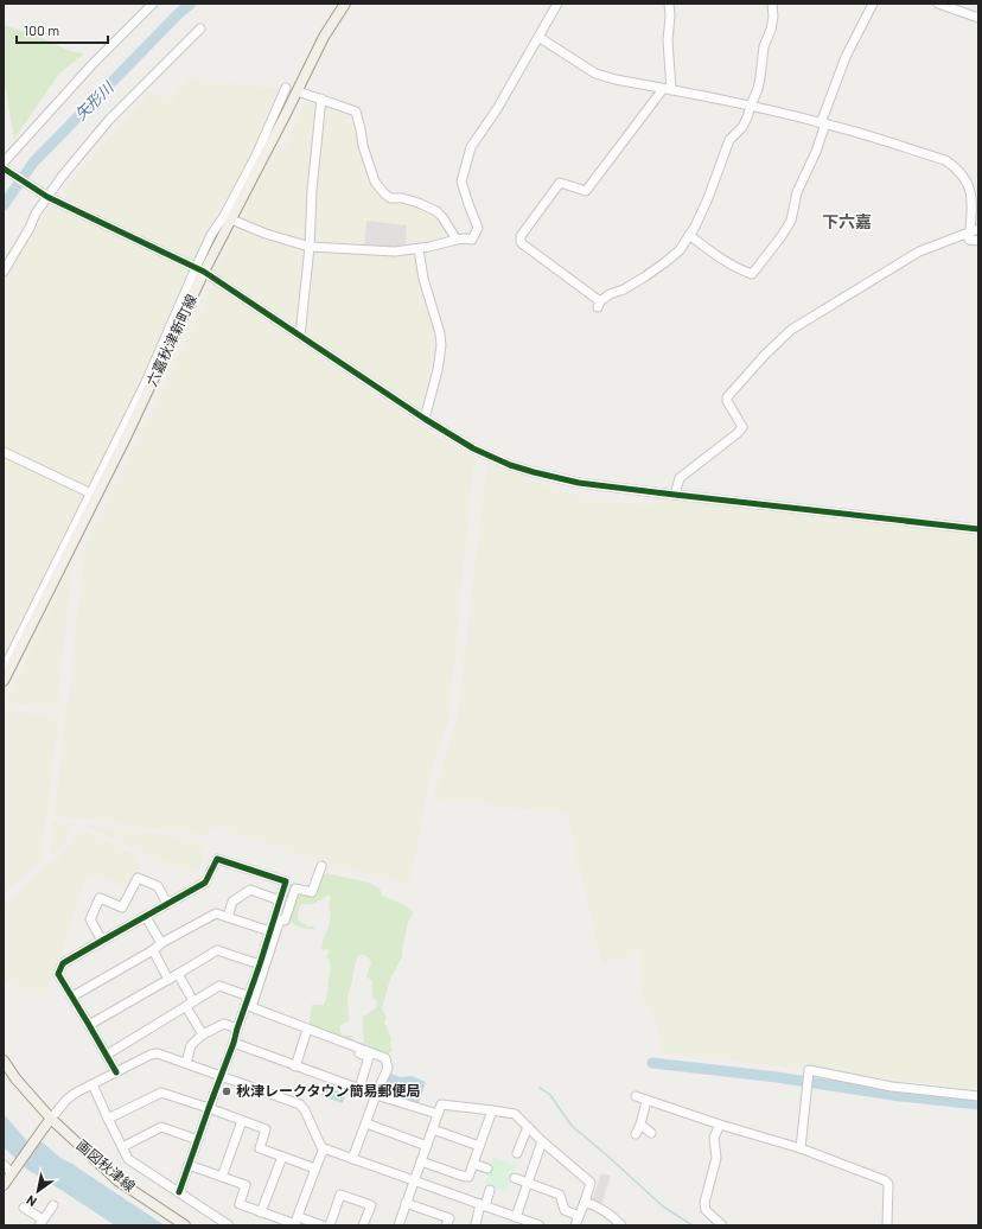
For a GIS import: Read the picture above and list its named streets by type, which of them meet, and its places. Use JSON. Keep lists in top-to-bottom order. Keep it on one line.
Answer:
{"streets":{"main road":["六嘉秋津新町線","画図秋津線"]},"districts":["下六嘉"],"water":["矢形川"],"places":["秋津レークタウン簡易郵便局"],"scale_bar":"100 m","north":"bottom left"}
